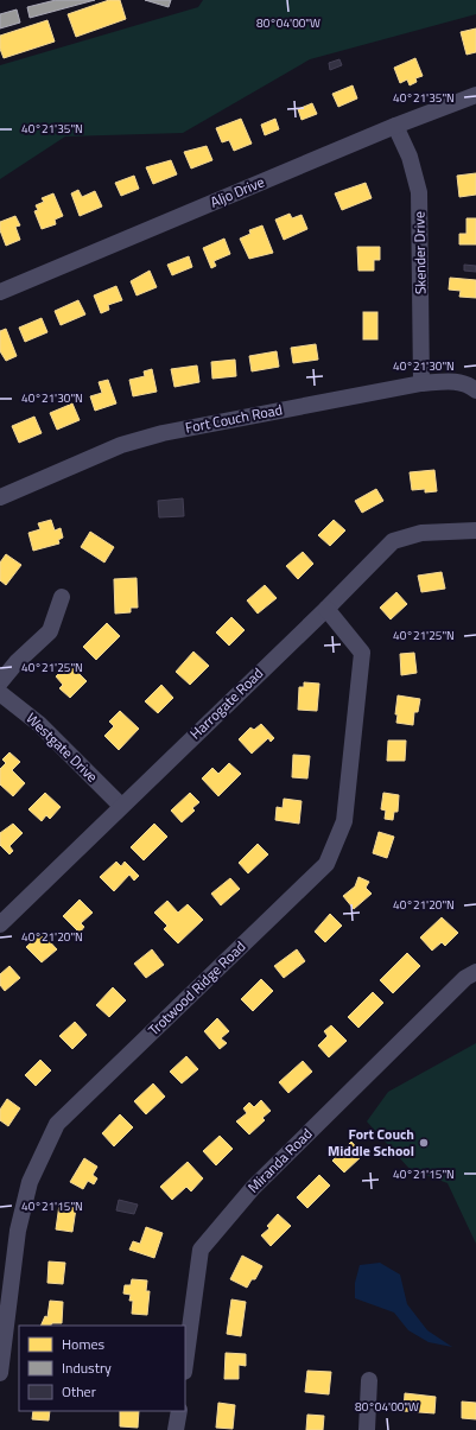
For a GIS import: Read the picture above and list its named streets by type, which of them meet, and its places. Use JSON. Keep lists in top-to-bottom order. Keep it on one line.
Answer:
{"streets":{"street":["Aljo Drive","Skender Drive","Fort Couch Road","Harrogate Road","Westgate Drive","Trotwood Ridge Road","Miranda Road"]},"crossings":[["Aljo Drive","Skender Drive"],["Skender Drive","Fort Couch Road"],["Harrogate Road","Westgate Drive"],["Harrogate Road","Trotwood Ridge Road"]],"places":["Fort Couch Middle School"],"legend":["Homes","Industry","Other"],"coordinates":["80°04'00\"W","40°21'35\"N","40°21'30\"N","40°21'25\"N","40°21'20\"N","40°21'15\"N"]}
